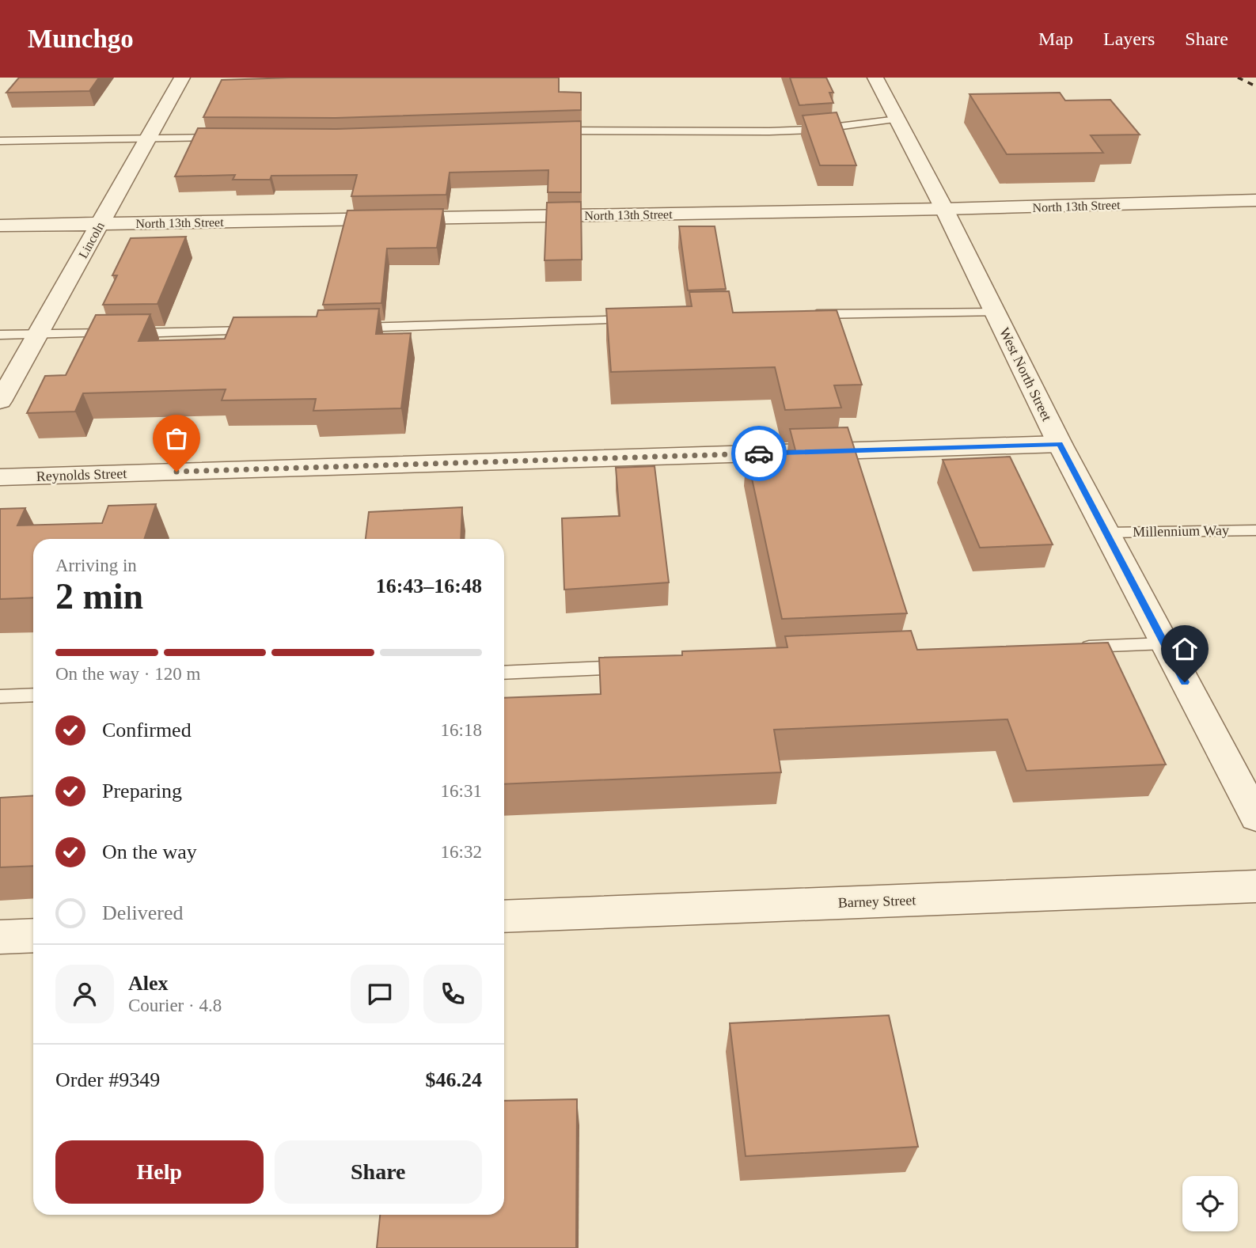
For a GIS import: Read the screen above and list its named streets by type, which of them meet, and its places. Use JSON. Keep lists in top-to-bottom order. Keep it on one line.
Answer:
{"streets":{"street":["North 13th Street","Lincoln","West North Street","Reynolds Street","Barney Street"],"lane":["Millennium Way"]},"crossings":[["North 13th Street","Lincoln"],["North 13th Street","West North Street"],["West North Street","Reynolds Street"],["West North Street","Millennium Way"]],"page":{"header":"Munchgo","nav":["Map","Layers","Share"],"heading":["2 min","Arriving in","16:43–16:48"],"panel":["Alex","Courier · 4.8","Order #9349","$46.24"],"bar":"On the way · 120 m","list":[["Confirmed","16:18"],["Preparing","16:31"],["On the way","16:32"],"Delivered"],"buttons":["Help","Share"]}}
